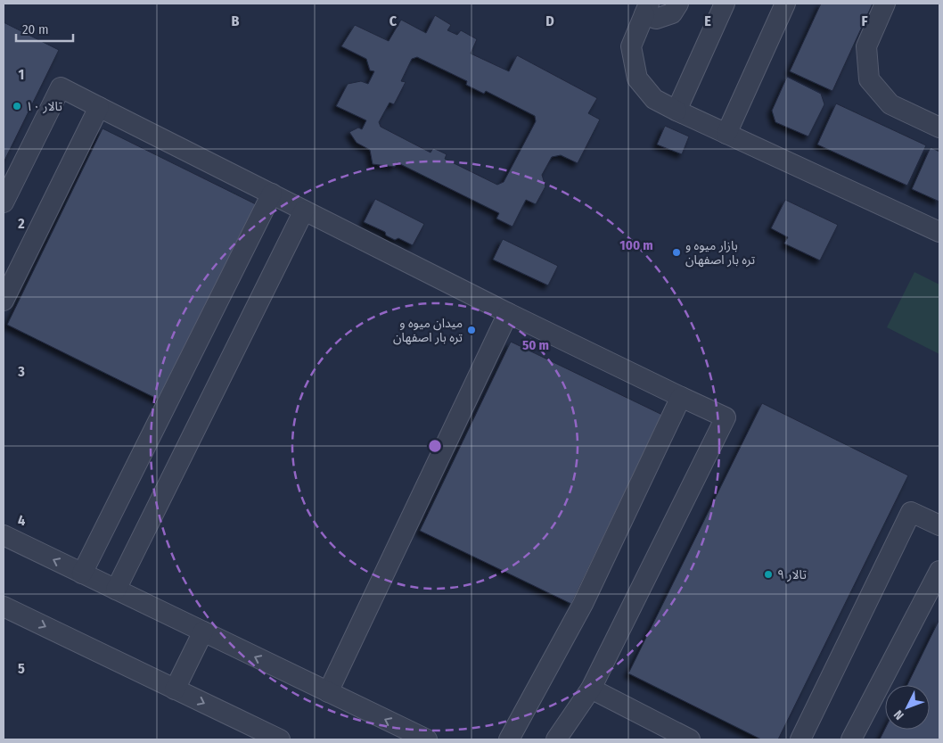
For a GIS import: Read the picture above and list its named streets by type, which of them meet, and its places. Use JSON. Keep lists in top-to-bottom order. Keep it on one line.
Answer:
{"places":["تالار ۱۰","بازار میوه و تره بار اصفهان","میدان میوه و تره بار اصفهان","تالار ۹"],"scale_bar":"20 m","north":"bottom left","grid":{"columns":["B","C","D","E","F"],"rows":["1","2","3","4","5"]},"rings":["100 m","50 m"]}
